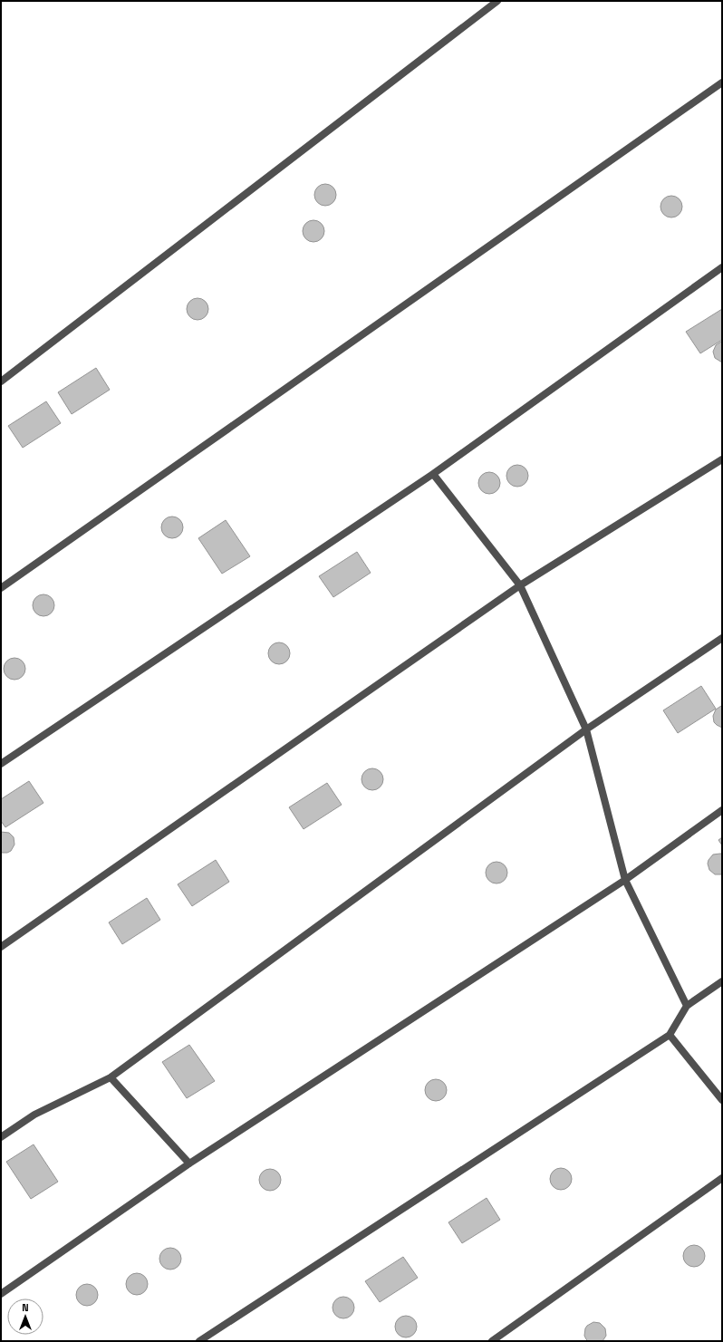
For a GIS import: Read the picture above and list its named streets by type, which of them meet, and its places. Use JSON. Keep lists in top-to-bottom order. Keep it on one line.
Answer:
{"north":"top"}
